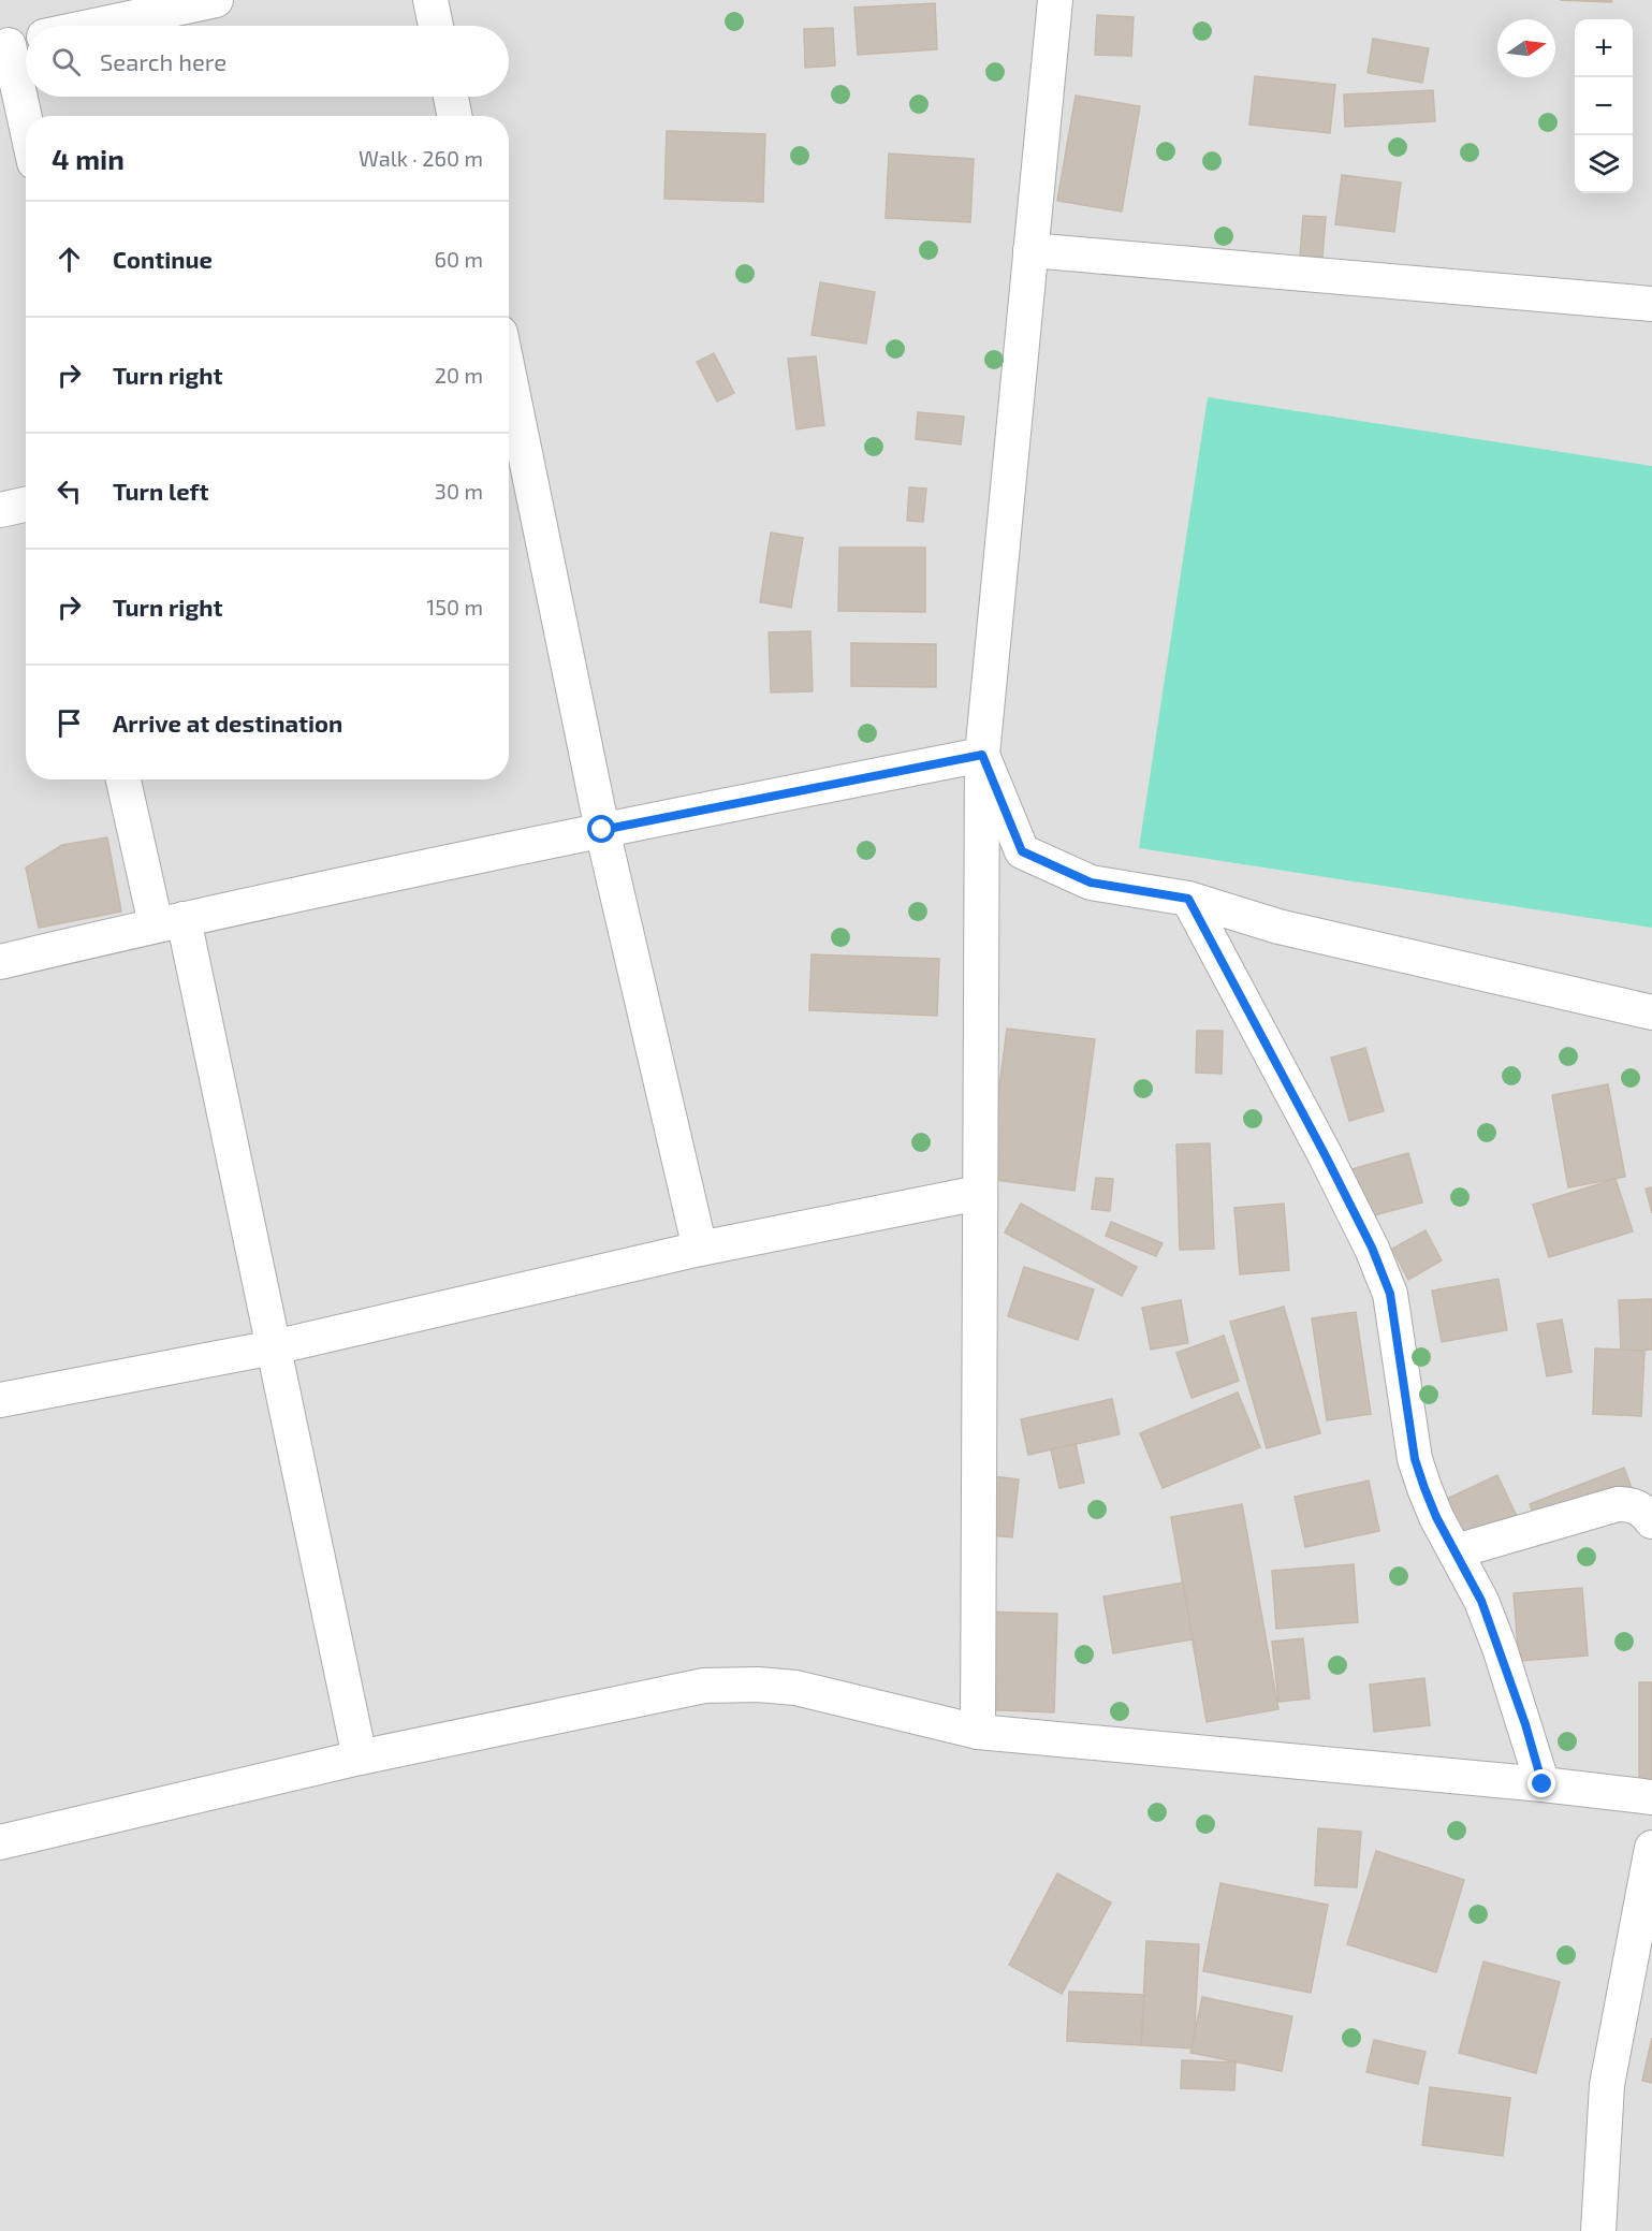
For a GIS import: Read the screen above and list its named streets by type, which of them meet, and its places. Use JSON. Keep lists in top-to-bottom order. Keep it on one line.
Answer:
{"north":"right","page":{"map_buttons":["+","−"],"search":"Search here","heading":["4 min","Walk · 260 m"],"list":[["Continue","60 m"],["Turn right","20 m"],["Turn left","30 m"],["Turn right","150 m"],"Arrive at destination"]}}
